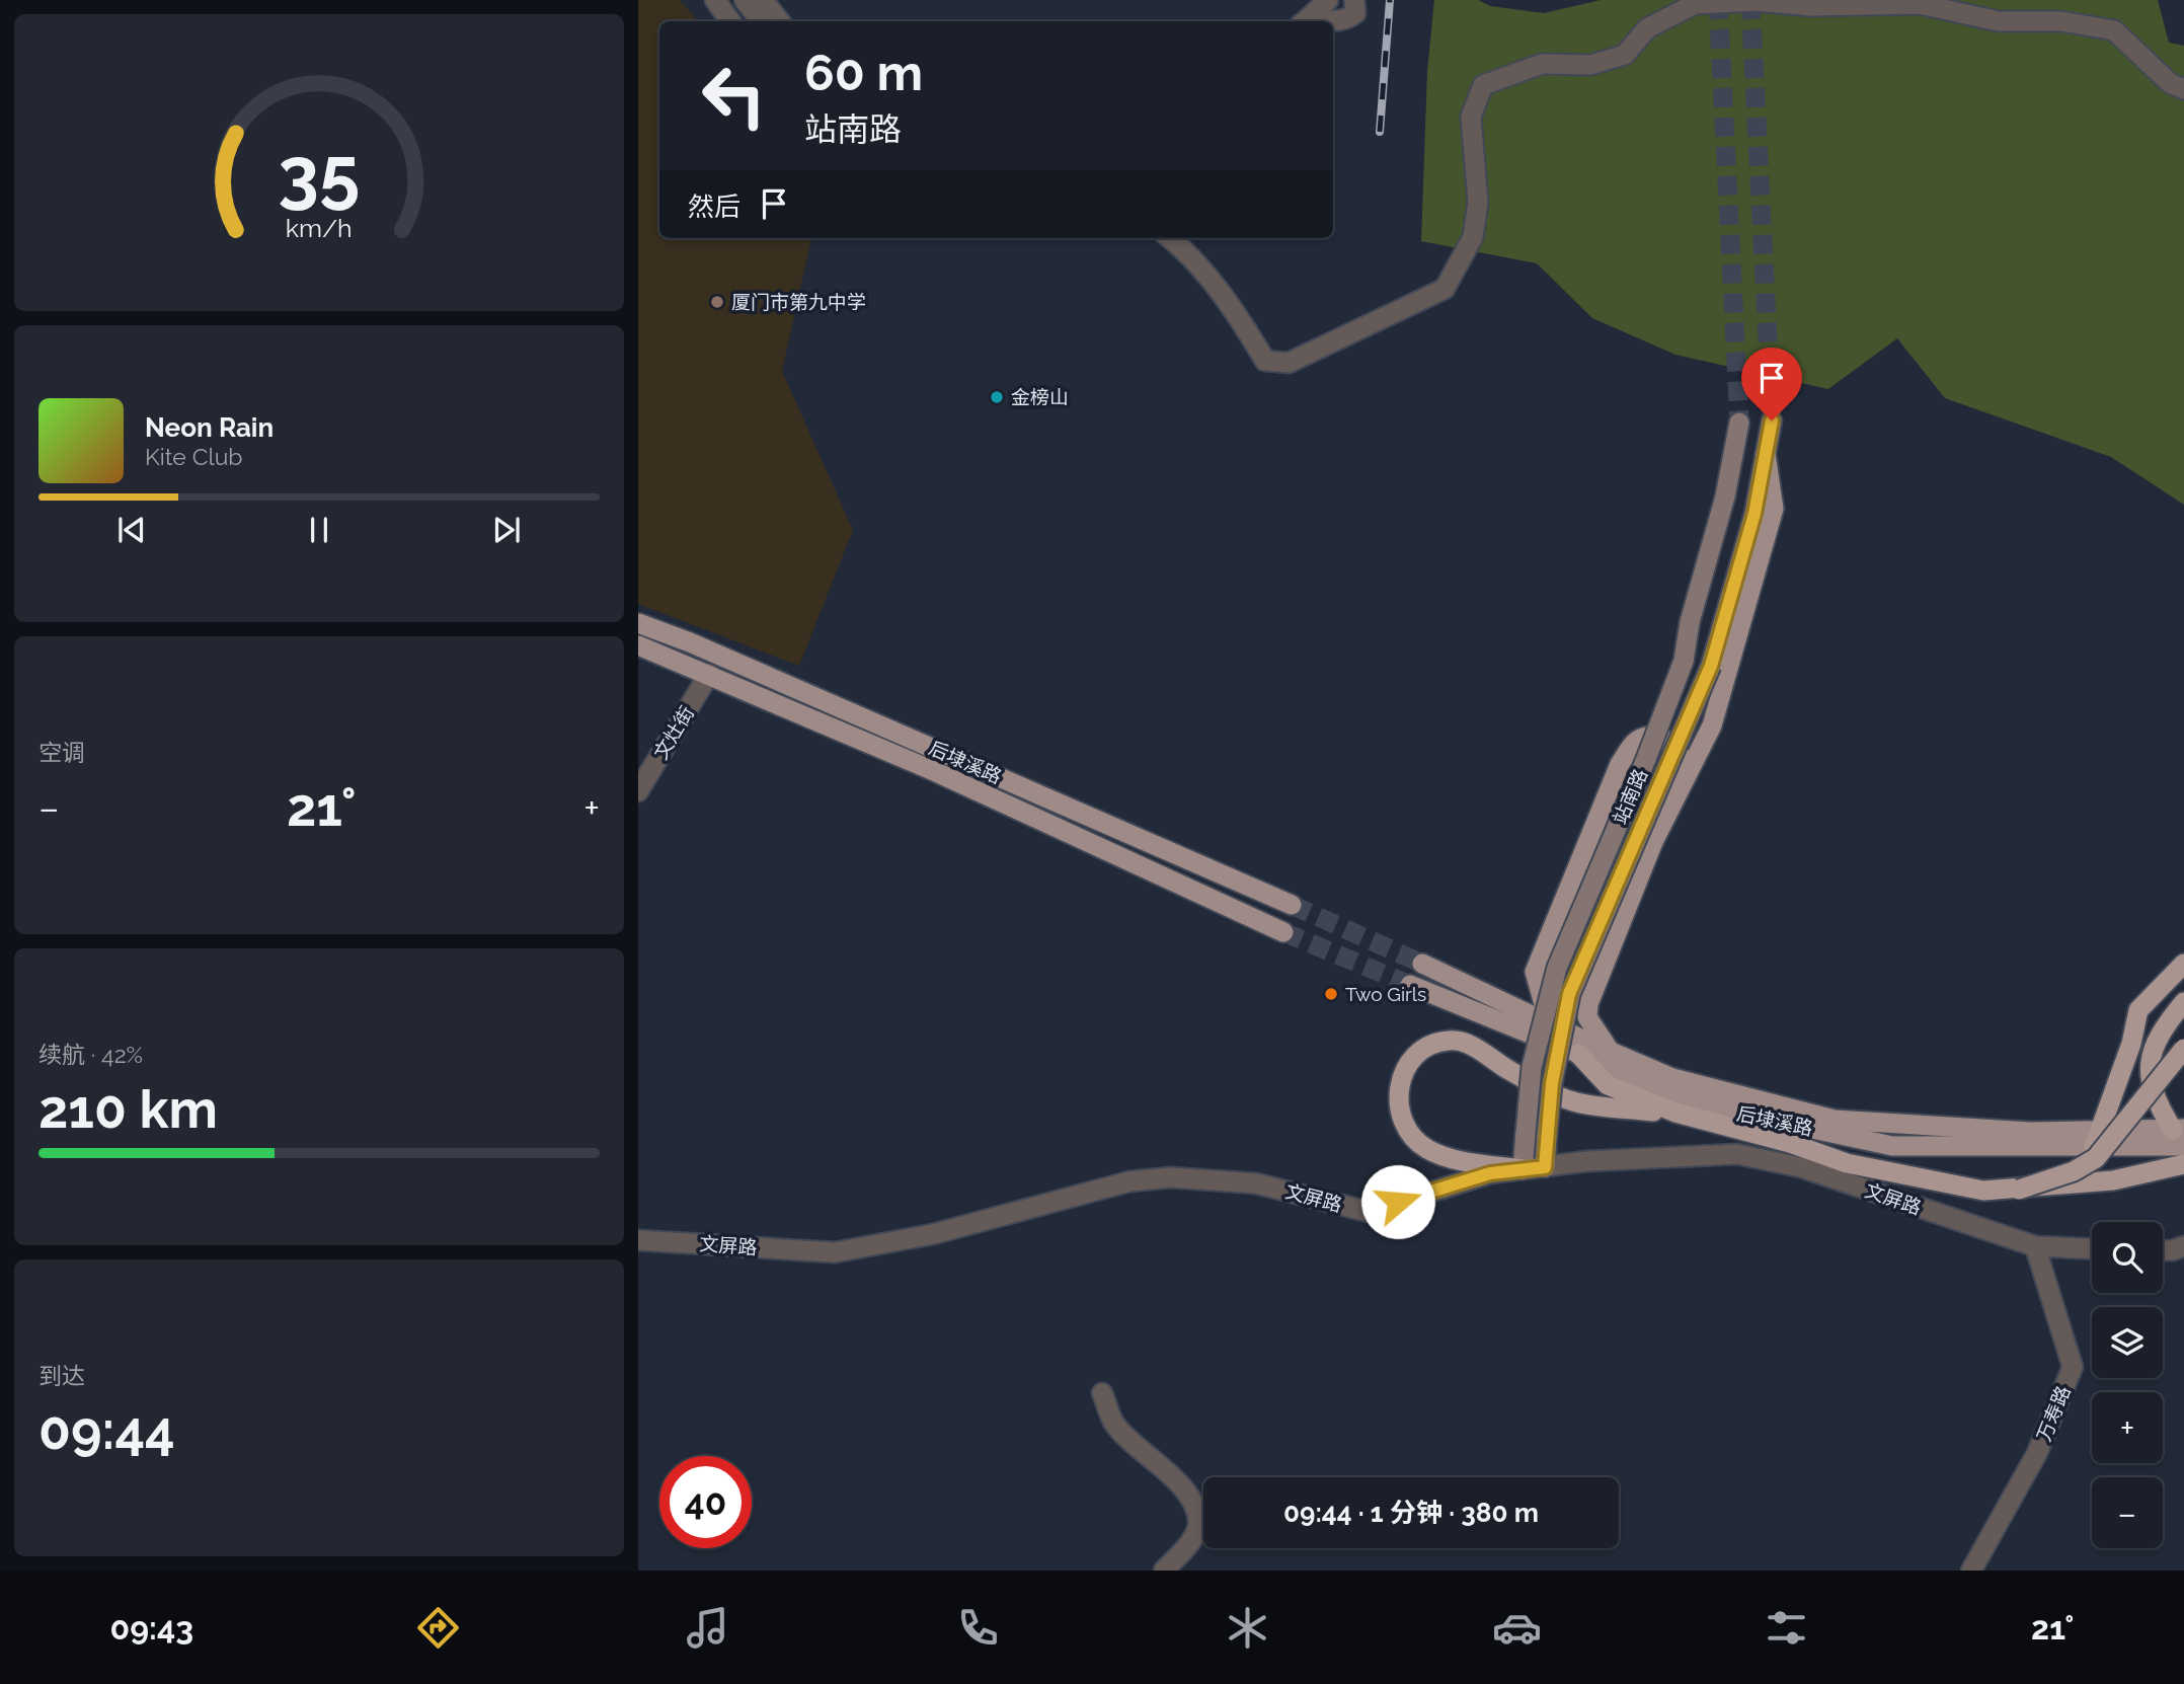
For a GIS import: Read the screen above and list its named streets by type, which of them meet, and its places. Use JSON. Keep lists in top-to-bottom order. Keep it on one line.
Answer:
{"streets":{"main road":["后埭溪路","站南路"],"street":["文灶街","文屏路","万寿路"]},"crossings":[["文灶街","后埭溪路"],["站南路","文屏路"],["文屏路","万寿路"]],"places":["厦门市第九中学","金榜山","Two Girls"],"page":{"turn":["60 m","站南路"],"then":"然后","song":["Neon Rain","Kite Club"],"tile":["空调",["续航 · 42%","210 km"],["到达","09:44"]],"heat":["−","21°","+"],"map_buttons":["+","−"],"limit":"40","trip":"09:44 · 1 分钟 · 380 m","tabs":["09:43","21°"],"gauge":["35","km/h"]}}
